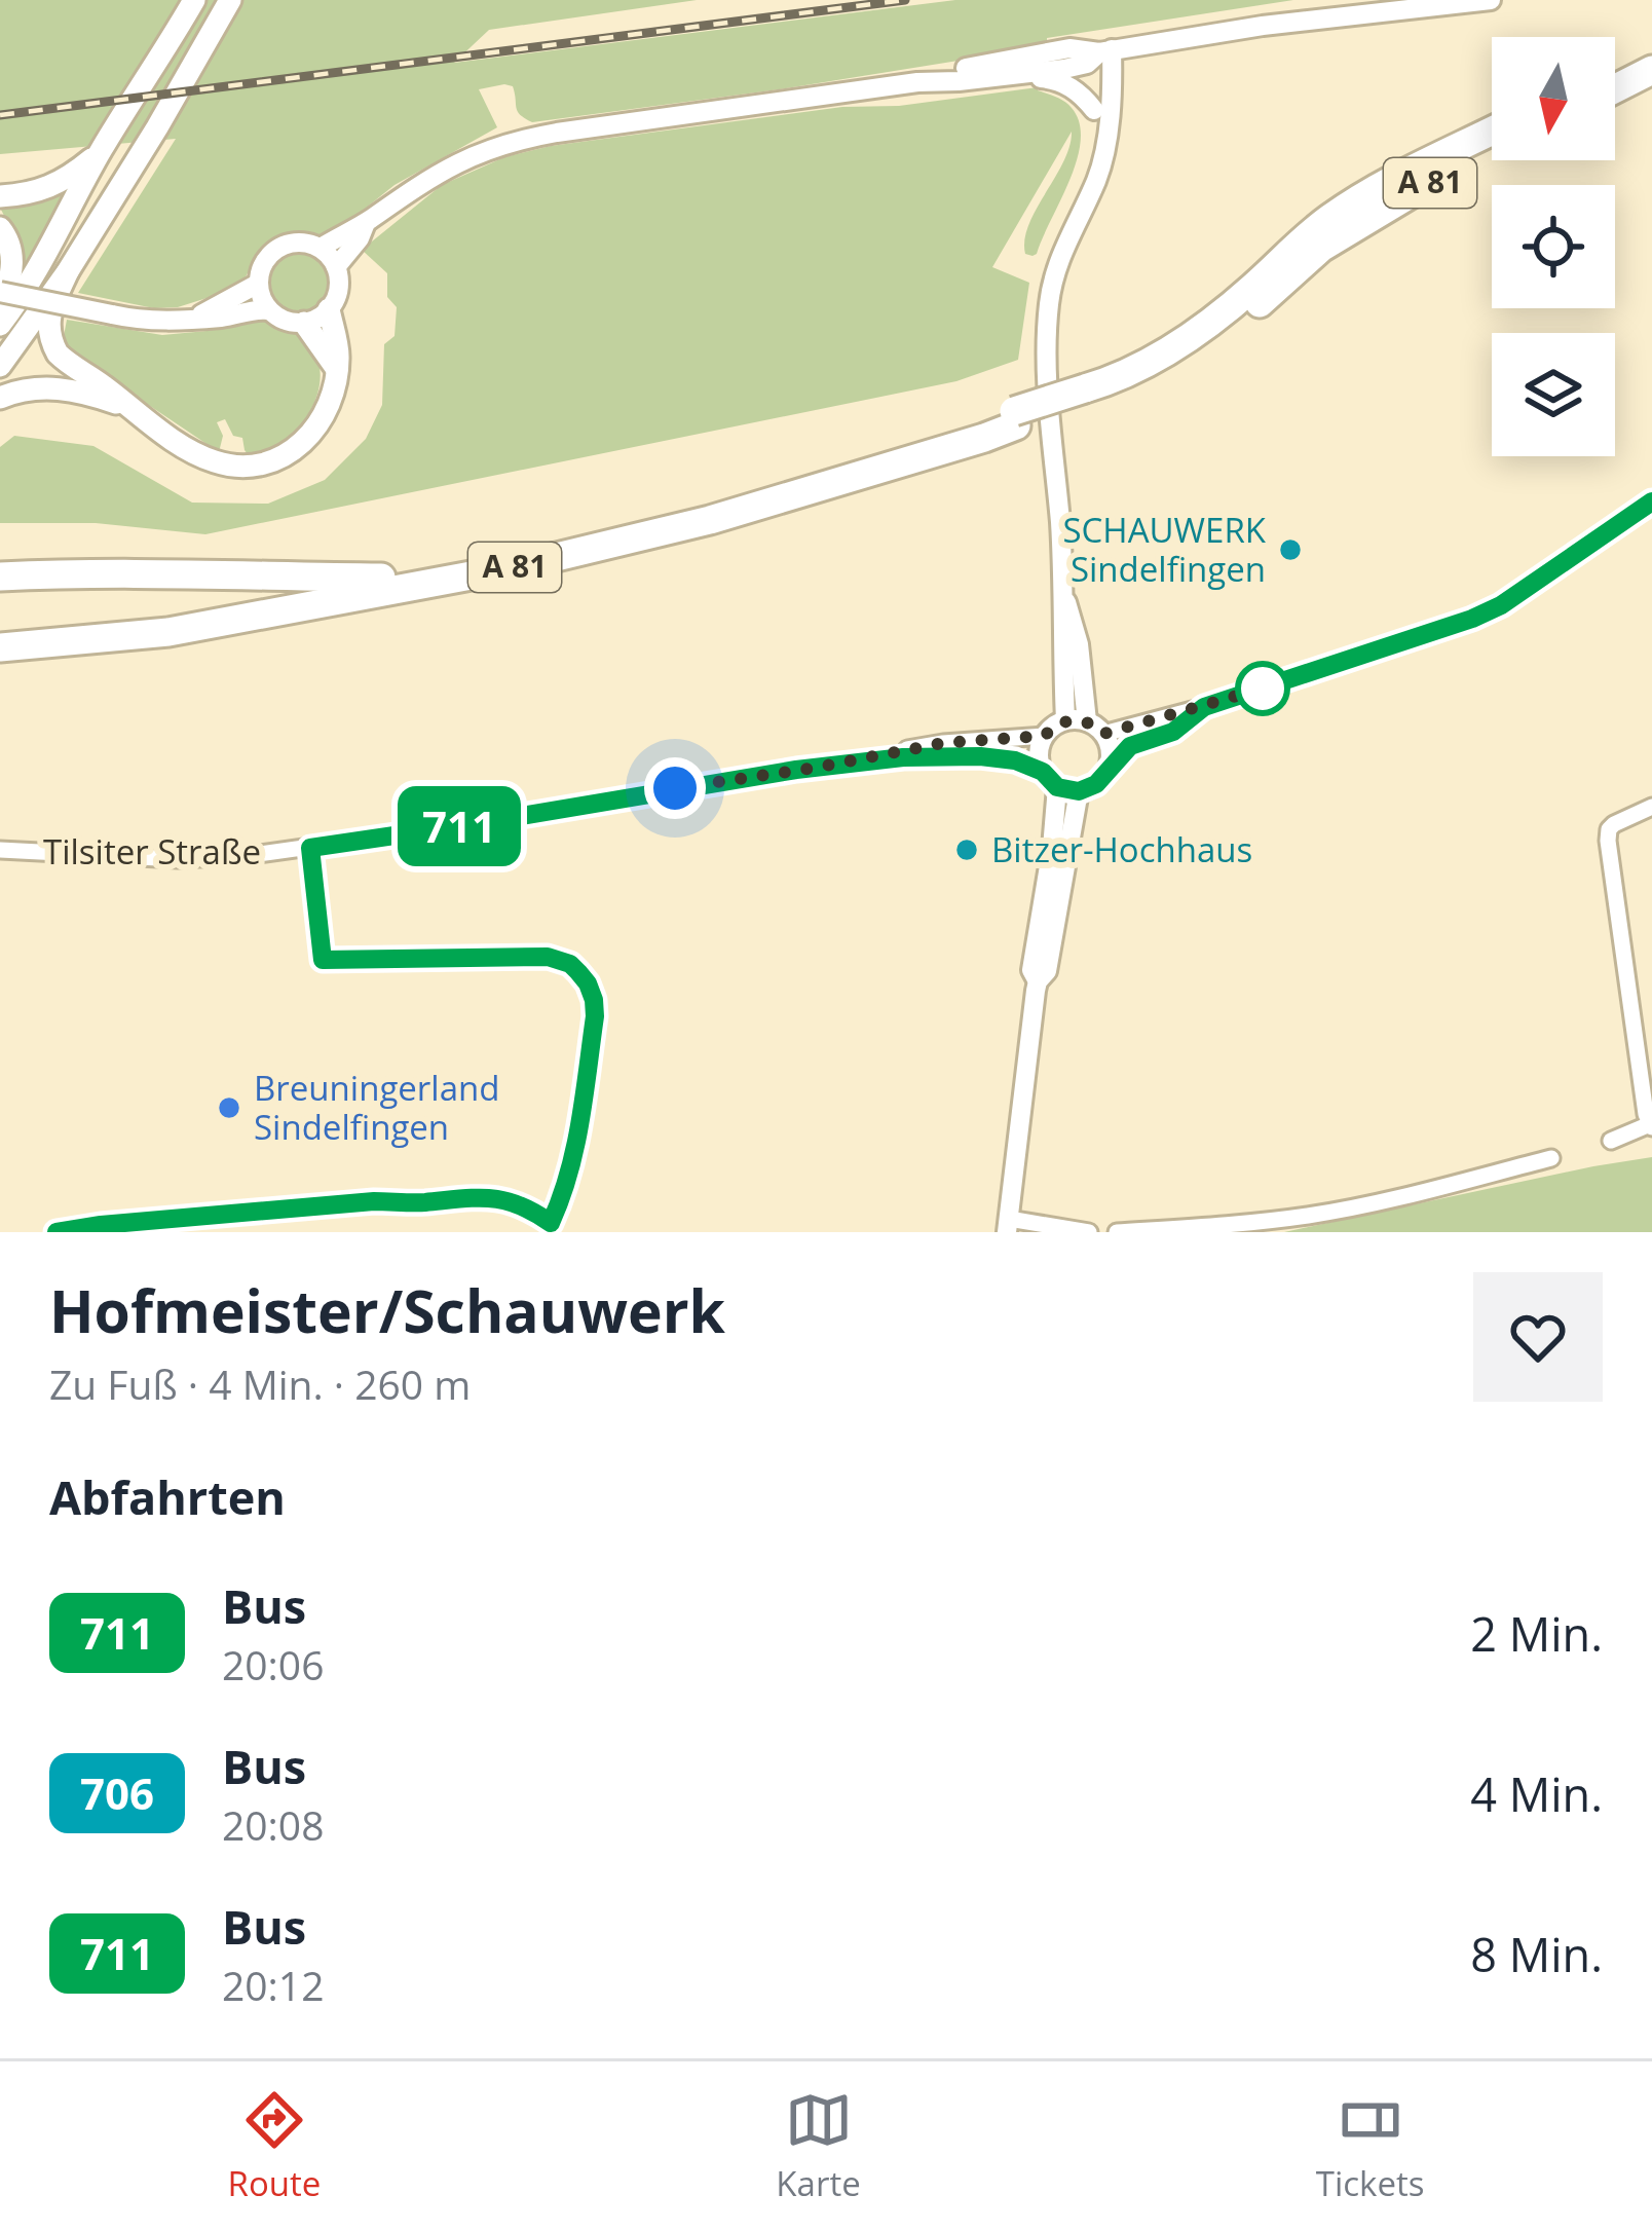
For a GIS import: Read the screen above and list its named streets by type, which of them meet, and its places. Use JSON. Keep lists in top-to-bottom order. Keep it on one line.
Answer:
{"streets":{"highway":["A 81"],"street":["Tilsiter Straße"]},"places":["SCHAUWERK Sindelfingen","Bitzer-Hochhaus","Breuningerland Sindelfingen"],"lines":["bus line 711"],"north":"bottom","page":{"on_map":"711","heading":[["Hofmeister/Schauwerk","Zu Fuß · 4 Min. · 260 m"],"Abfahrten"],"list":[{"mark":"711","name":"Bus","note":"20:06","value":"2 Min."},{"mark":"706","name":"Bus","note":"20:08","value":"4 Min."},{"mark":"711","name":"Bus","note":"20:12","value":"8 Min."}],"tabs":["Route","Karte","Tickets"]}}
